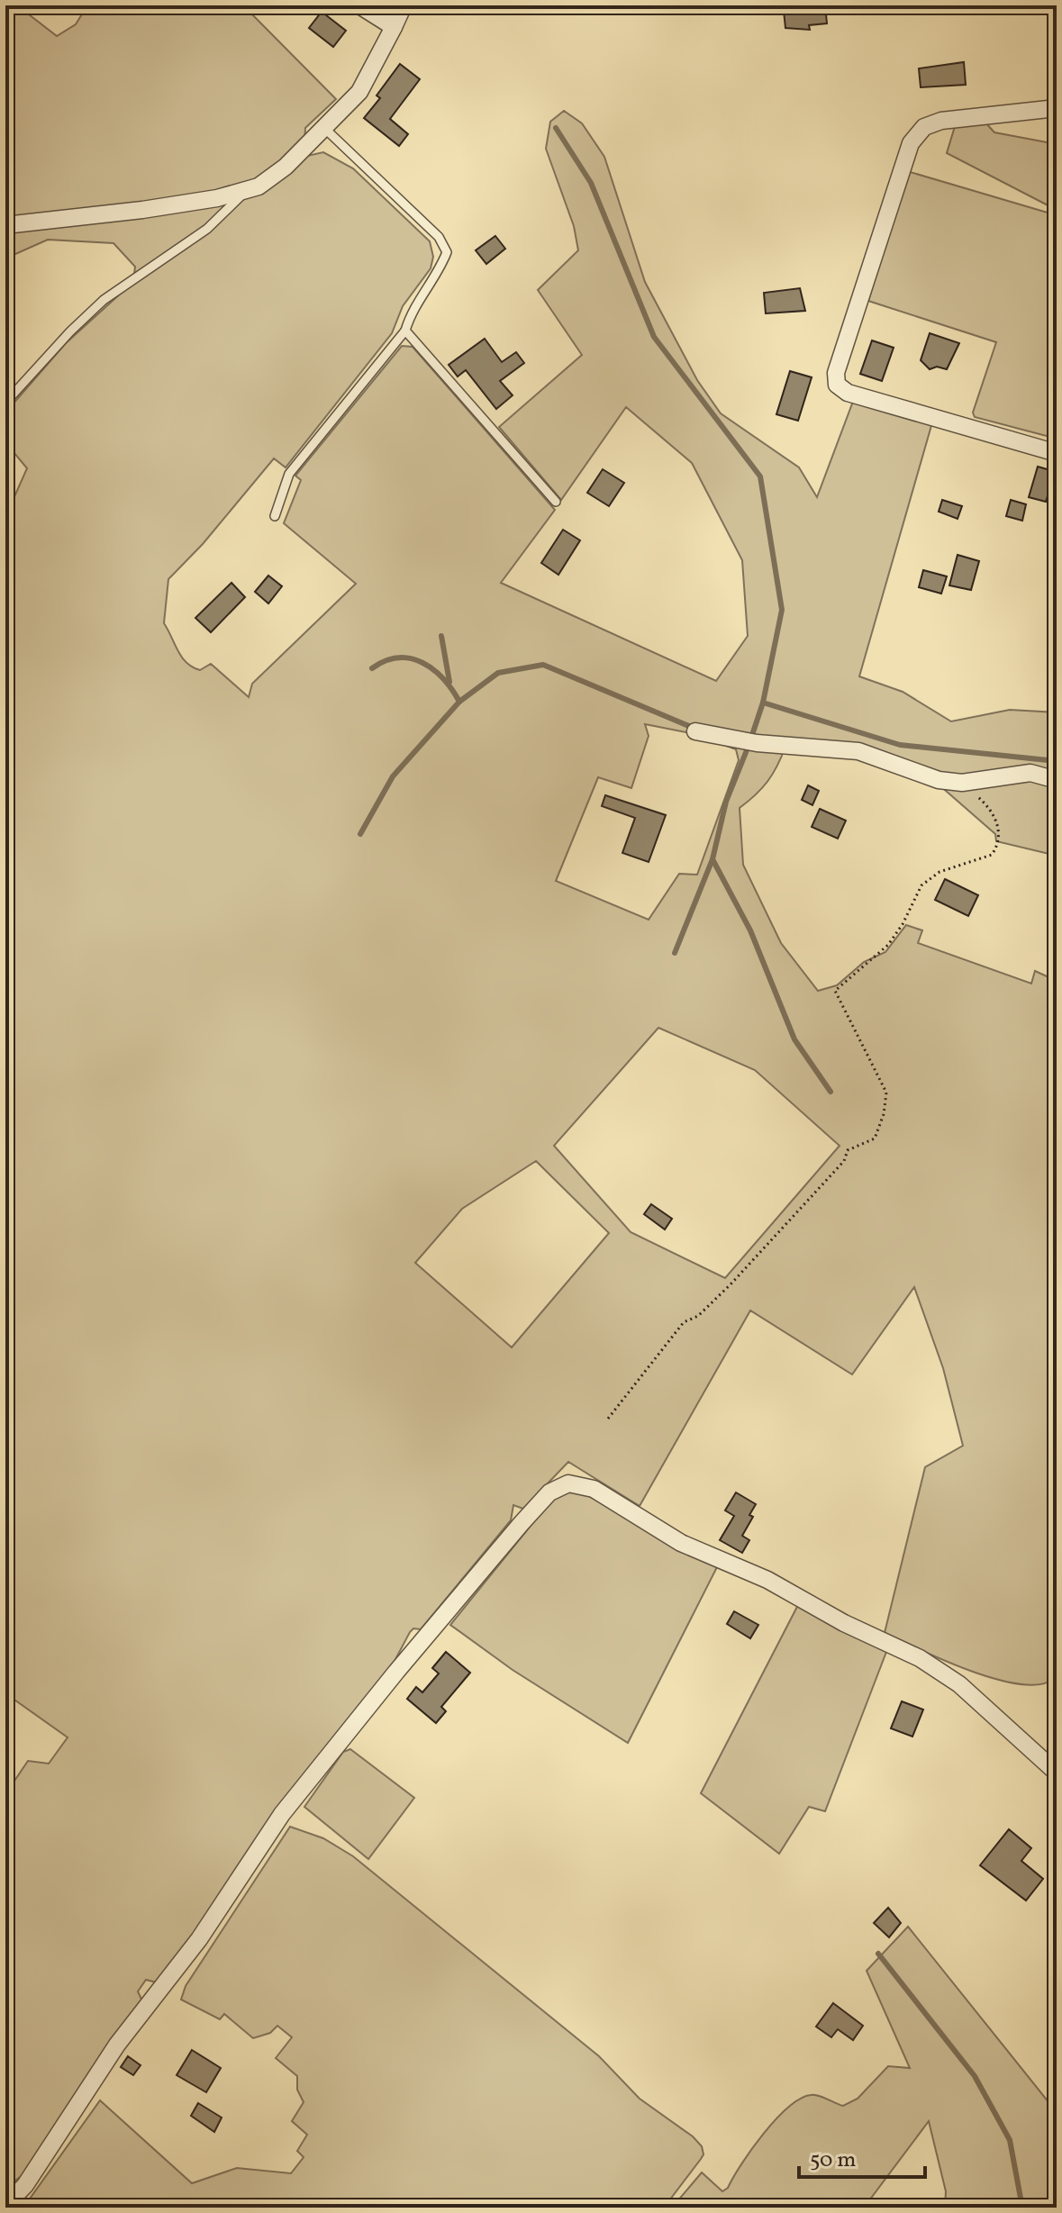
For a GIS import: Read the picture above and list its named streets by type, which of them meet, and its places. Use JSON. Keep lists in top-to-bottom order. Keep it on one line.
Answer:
{"scale_bar":"50 m"}
